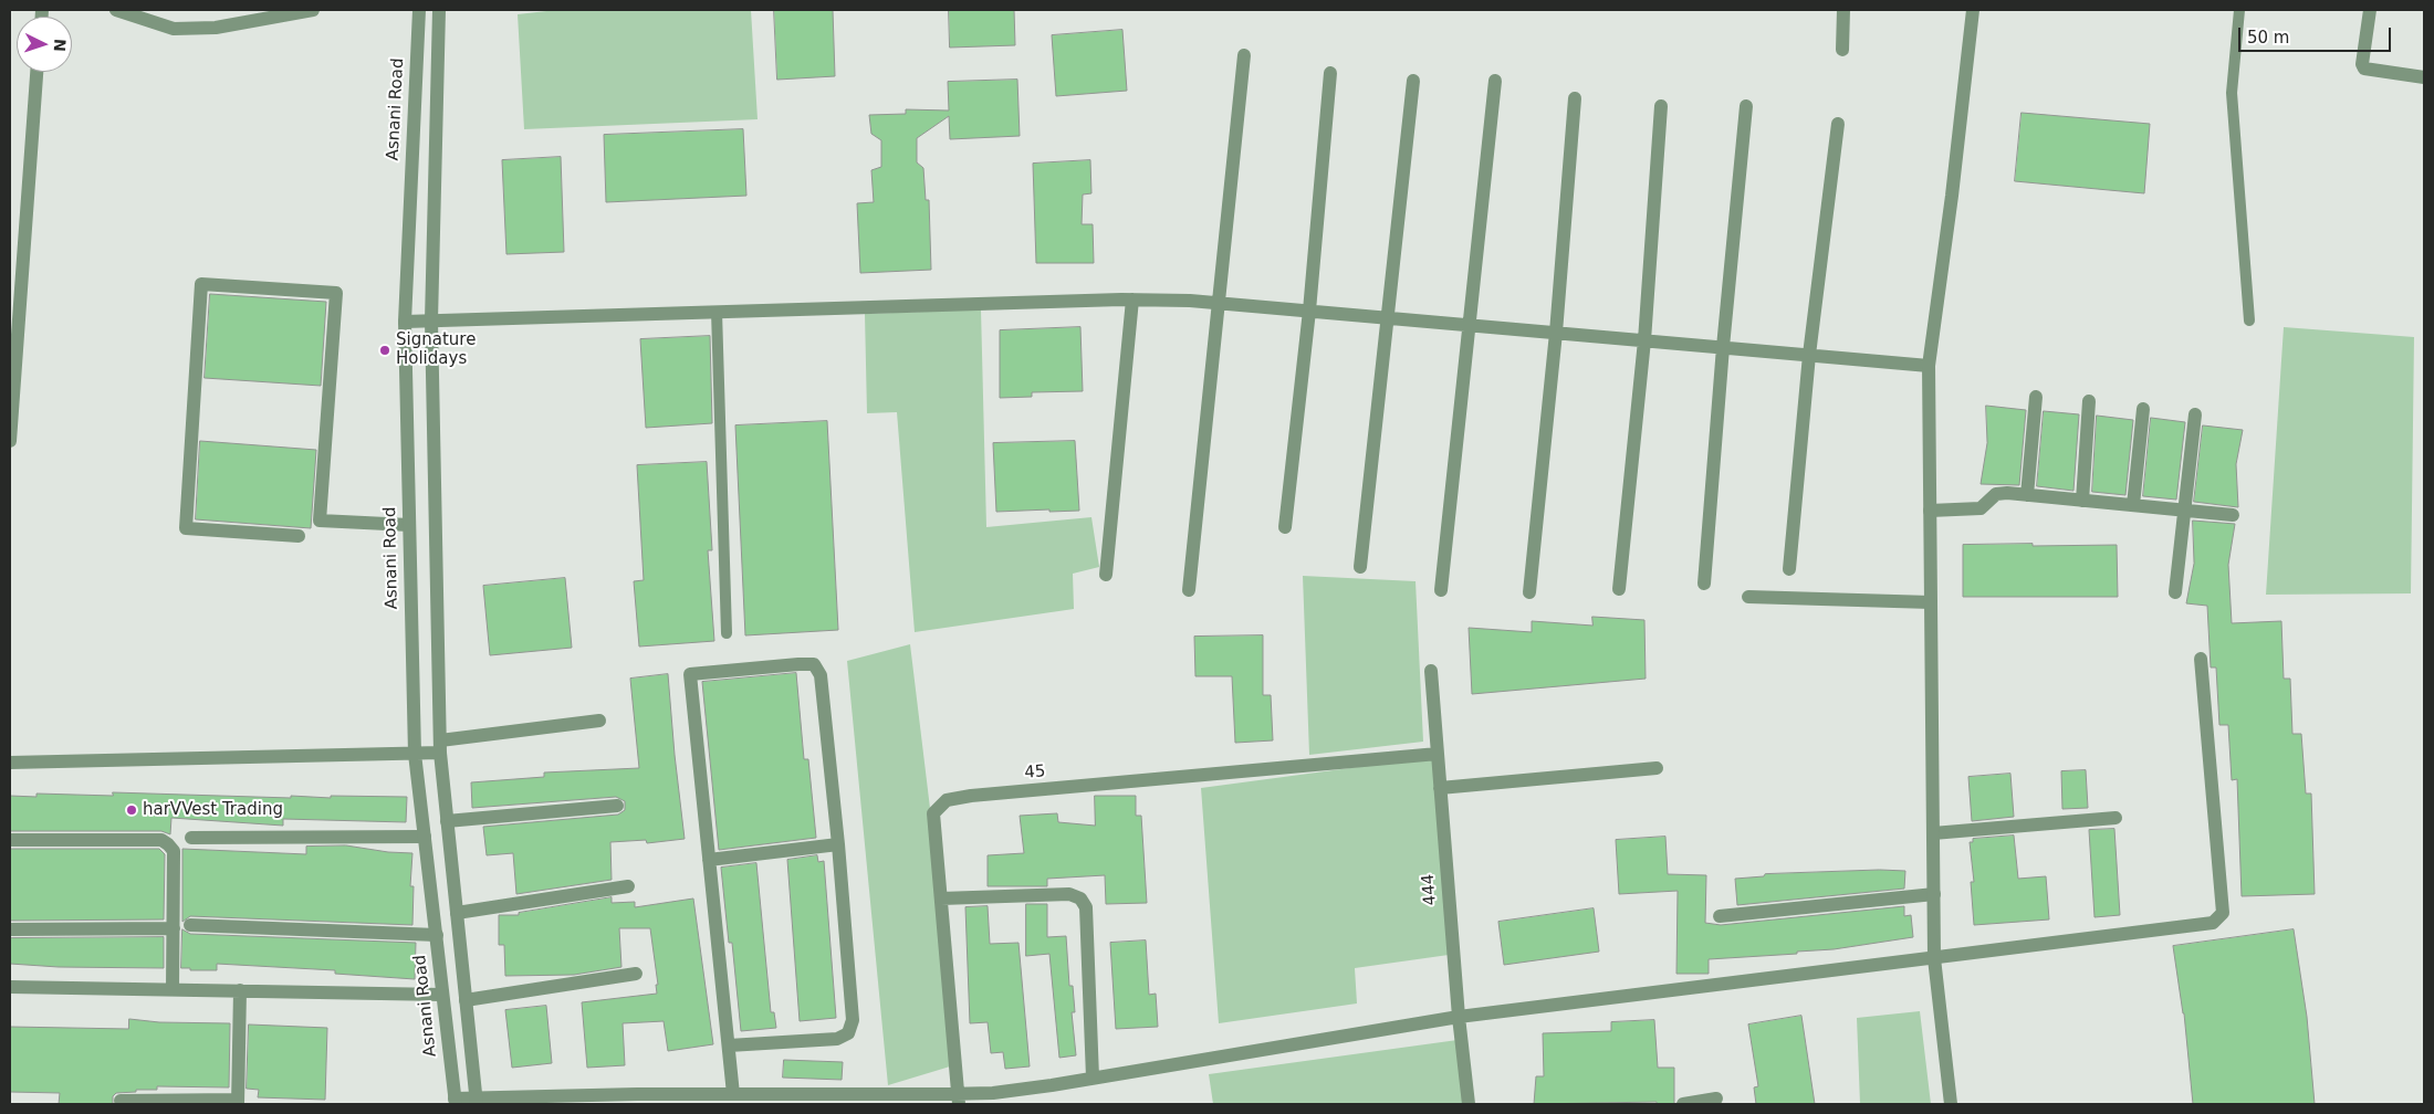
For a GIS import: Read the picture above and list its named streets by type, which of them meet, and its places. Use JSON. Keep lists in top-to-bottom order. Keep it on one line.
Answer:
{"streets":{"street":["Asnani Road","45","444"]},"crossings":[["45","444"]],"places":["Signature Holidays","harVVest Trading"],"scale_bar":"50 m","north":"right"}
